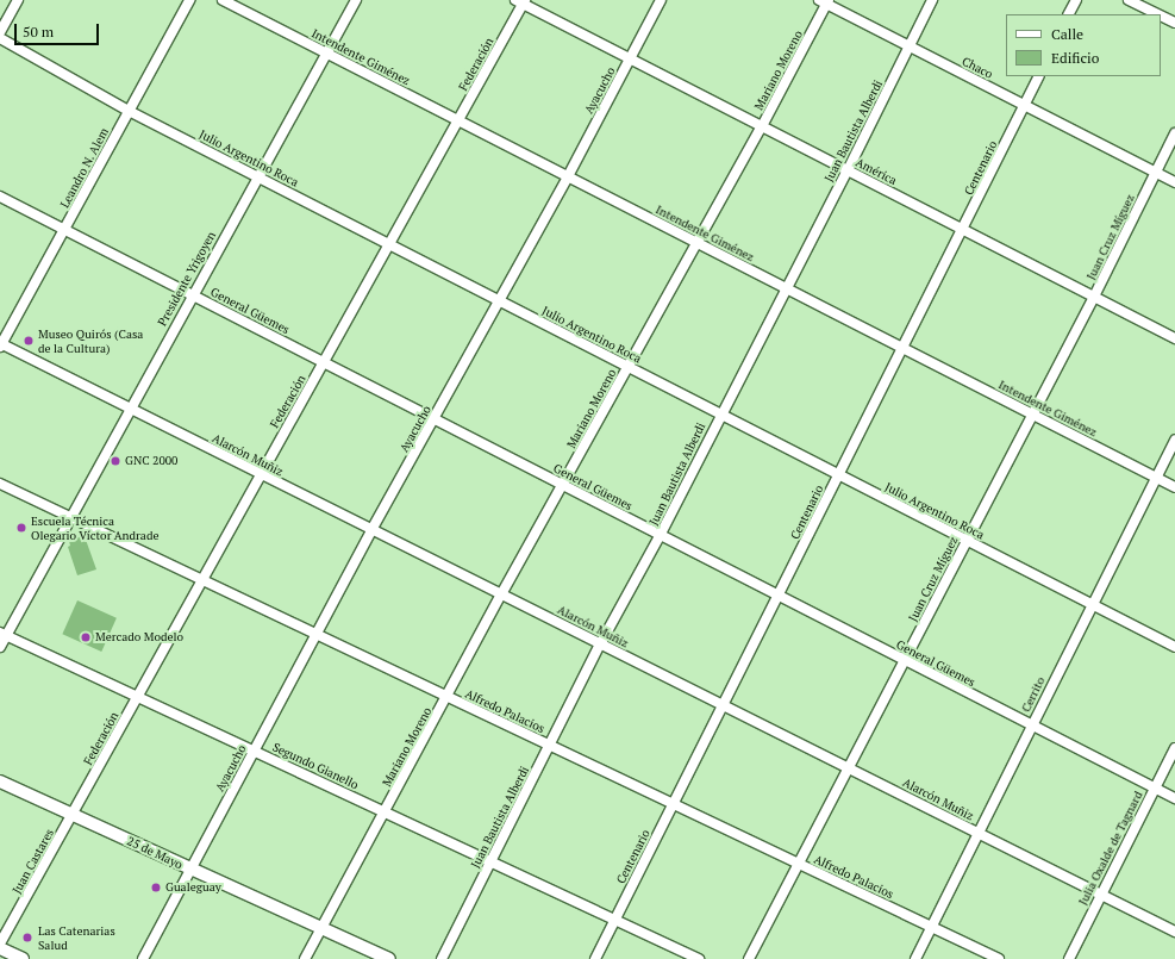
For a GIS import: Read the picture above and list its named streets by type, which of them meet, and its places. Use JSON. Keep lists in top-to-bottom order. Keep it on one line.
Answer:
{"streets":{"street":["Intendente Giménez","Federación","Chaco","Mariano Moreno","Ayacucho","Juan Bautista Alberdi","Julio Argentino Roca","Leandro N. Alem","Centenario","América","Juan Cruz Míguez","Presidente Yrigoyen","General Güemes","Alarcón Muñiz","Cerrito","Alfredo Palacios","Segundo Gianello","Julia Oxalde de Tagnard","25 de Mayo","Juan Castares"]},"crossings":[["Intendente Giménez","Federación"],["Intendente Giménez","Mariano Moreno"],["Intendente Giménez","Ayacucho"],["Intendente Giménez","Juan Bautista Alberdi"],["Intendente Giménez","Centenario"],["Intendente Giménez","Juan Cruz Míguez"],["Intendente Giménez","Presidente Yrigoyen"],["Intendente Giménez","Cerrito"],["Federación","Julio Argentino Roca"],["Federación","América"],["Federación","General Güemes"],["Federación","Alarcón Muñiz"],["Federación","Alfredo Palacios"],["Federación","Segundo Gianello"],["Federación","25 de Mayo"],["Federación","Juan Castares"],["Chaco","Mariano Moreno"],["Chaco","Juan Bautista Alberdi"],["Chaco","Centenario"],["Chaco","Juan Cruz Míguez"],["Mariano Moreno","Julio Argentino Roca"],["Mariano Moreno","América"],["Mariano Moreno","General Güemes"],["Mariano Moreno","Alarcón Muñiz"],["Mariano Moreno","Alfredo Palacios"],["Mariano Moreno","Segundo Gianello"],["Mariano Moreno","25 de Mayo"],["Ayacucho","Julio Argentino Roca"],["Ayacucho","América"],["Ayacucho","General Güemes"],["Ayacucho","Alarcón Muñiz"],["Ayacucho","Alfredo Palacios"],["Ayacucho","Segundo Gianello"],["Ayacucho","25 de Mayo"],["Juan Bautista Alberdi","Julio Argentino Roca"],["Juan Bautista Alberdi","América"],["Juan Bautista Alberdi","General Güemes"],["Juan Bautista Alberdi","Alarcón Muñiz"],["Juan Bautista Alberdi","Alfredo Palacios"],["Juan Bautista Alberdi","Segundo Gianello"],["Julio Argentino Roca","Leandro N. Alem"],["Julio Argentino Roca","Centenario"],["Julio Argentino Roca","Juan Cruz Míguez"],["Julio Argentino Roca","Presidente Yrigoyen"],["Julio Argentino Roca","Cerrito"],["Leandro N. Alem","General Güemes"],["Leandro N. Alem","Alarcón Muñiz"],["Centenario","América"],["Centenario","General Güemes"],["Centenario","Alarcón Muñiz"],["Centenario","Alfredo Palacios"],["Centenario","Segundo Gianello"],["América","Juan Cruz Míguez"],["Juan Cruz Míguez","General Güemes"],["Juan Cruz Míguez","Alarcón Muñiz"],["Juan Cruz Míguez","Alfredo Palacios"],["Presidente Yrigoyen","General Güemes"],["Presidente Yrigoyen","Alarcón Muñiz"],["Presidente Yrigoyen","Alfredo Palacios"],["Presidente Yrigoyen","Segundo Gianello"],["General Güemes","Cerrito"],["General Güemes","Julia Oxalde de Tagnard"],["Alarcón Muñiz","Cerrito"],["Alarcón Muñiz","Julia Oxalde de Tagnard"],["Cerrito","Alfredo Palacios"],["25 de Mayo","Juan Castares"]],"places":["Museo Quirós (Casa de la Cultura)","GNC 2000","Escuela Técnica Olegario Víctor Andrade","Mercado Modelo","Gualeguay","Las Catenarias Salud"],"legend":["Calle","Edificio"],"scale_bar":"50 m"}
